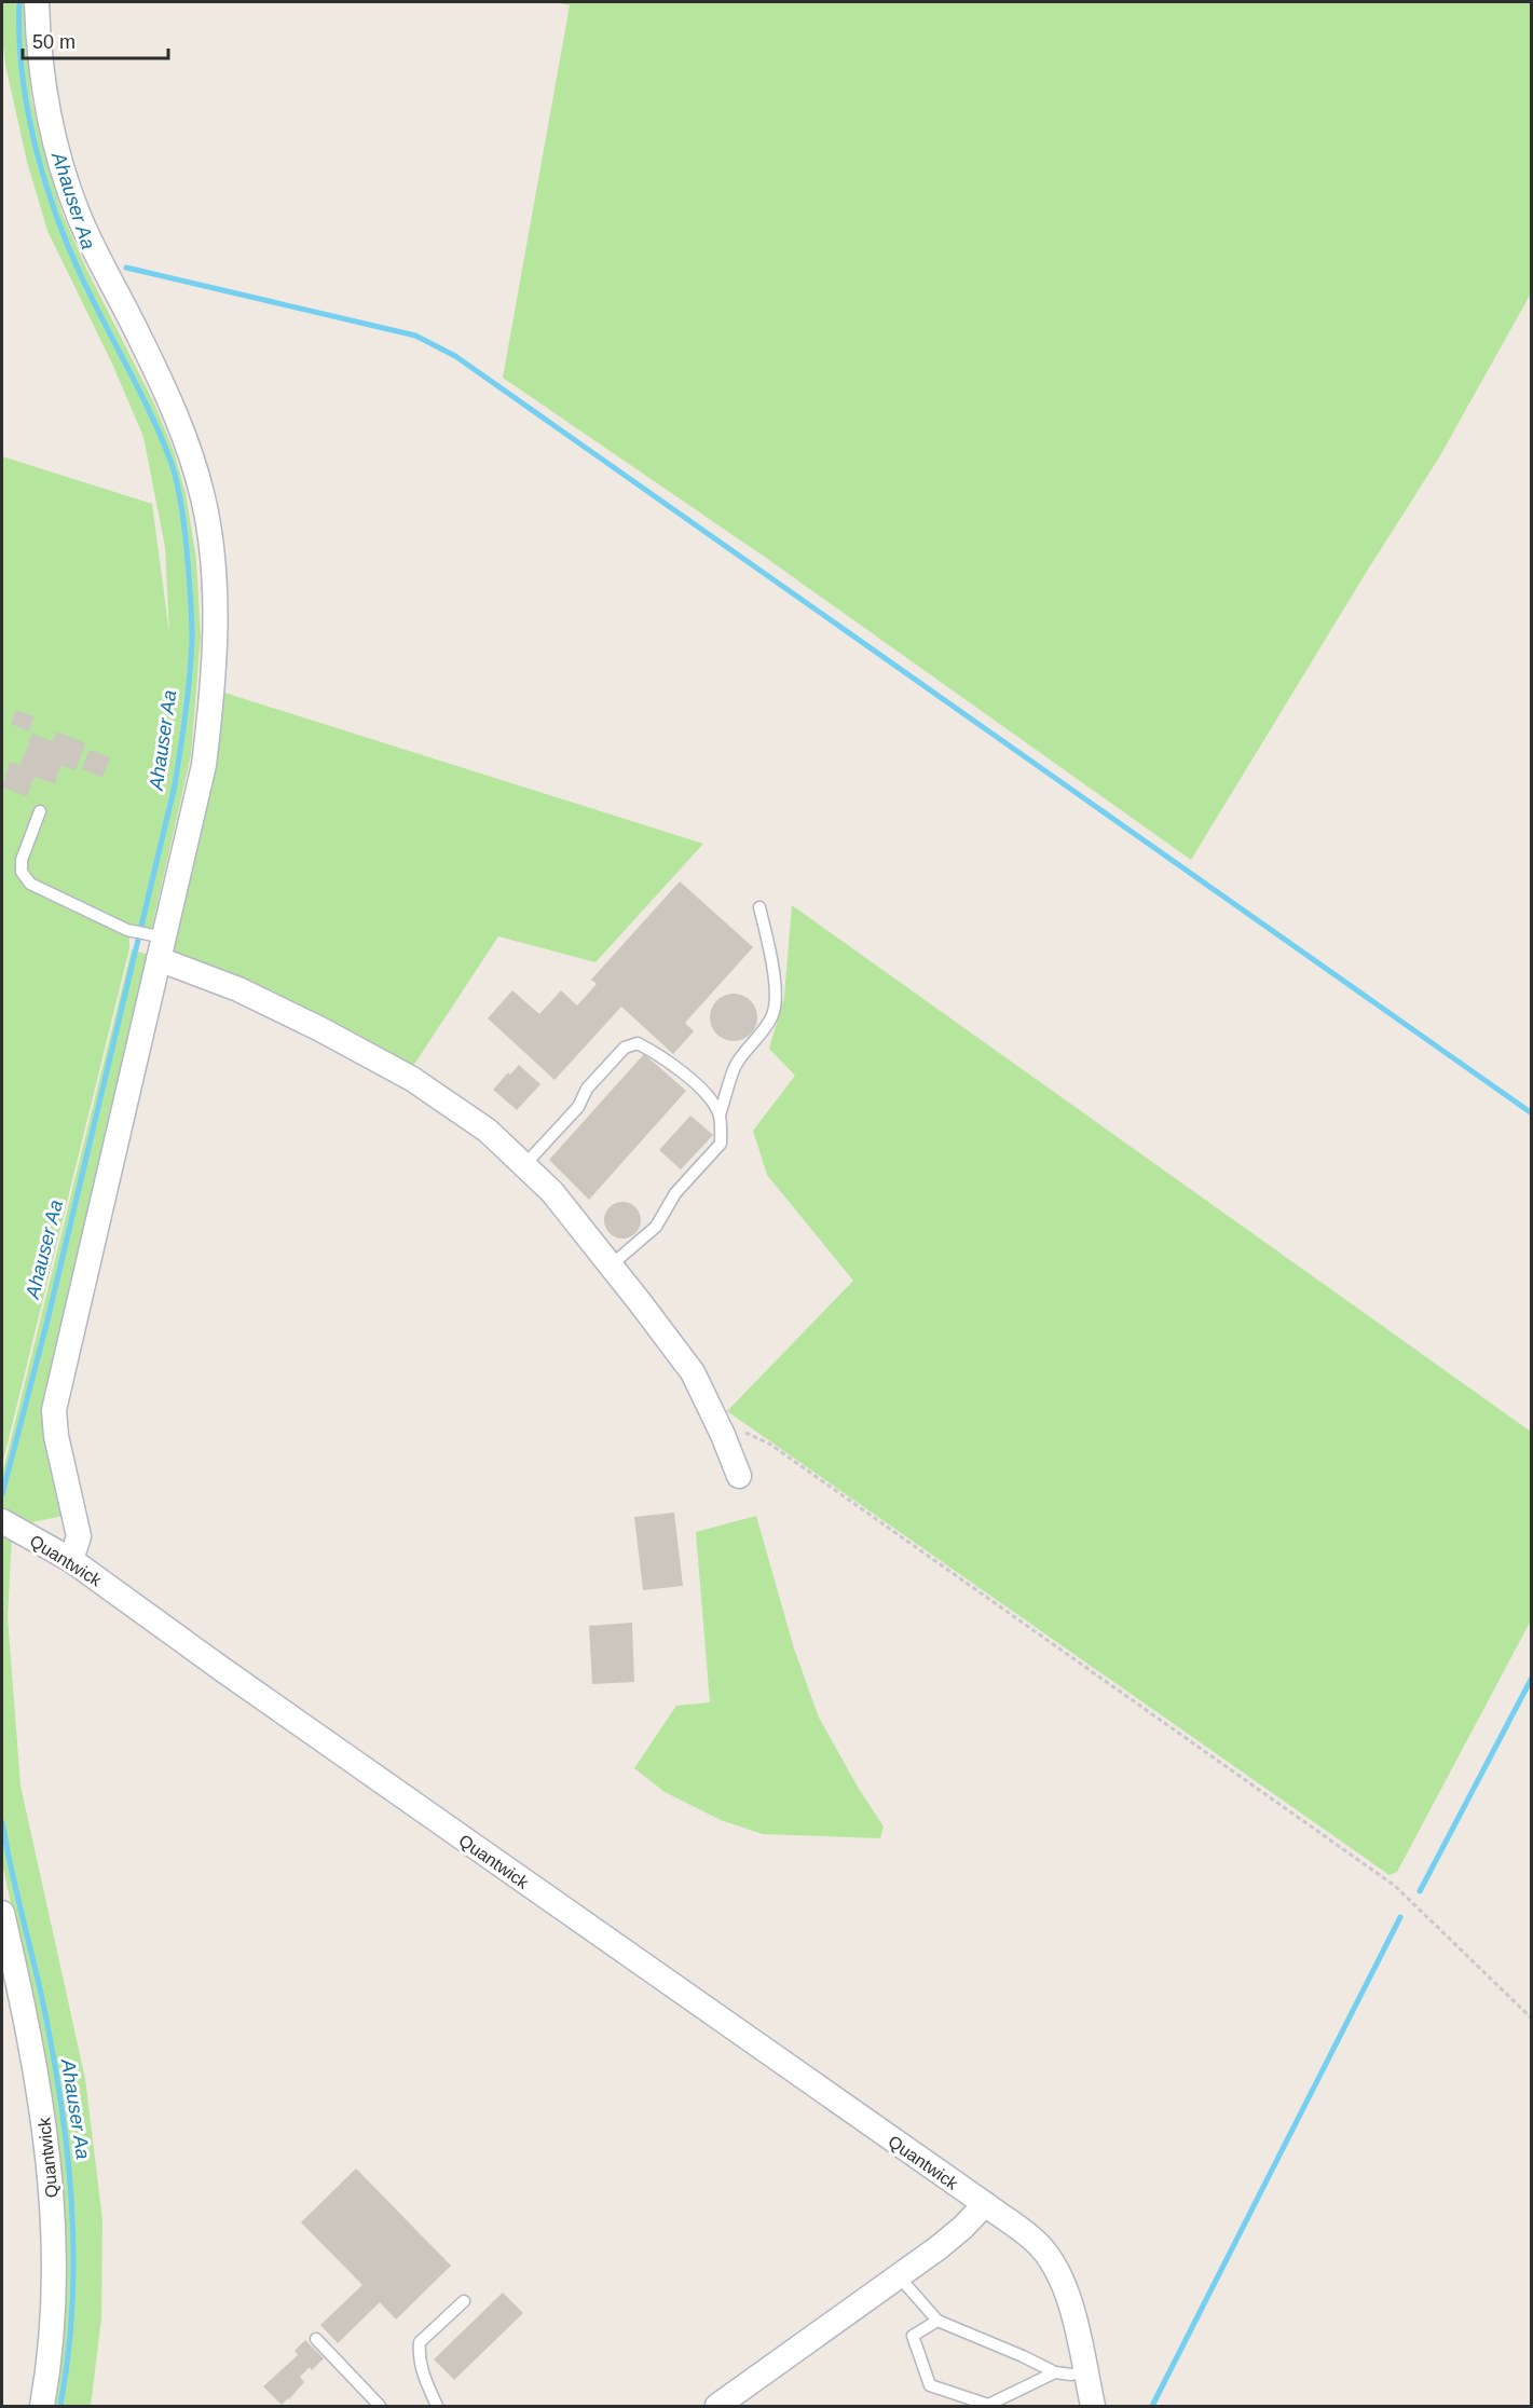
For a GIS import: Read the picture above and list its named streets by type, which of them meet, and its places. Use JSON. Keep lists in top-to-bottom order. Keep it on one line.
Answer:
{"streets":{"street":["Quantwick"]},"water":["Ahauser Aa"],"scale_bar":"50 m"}
